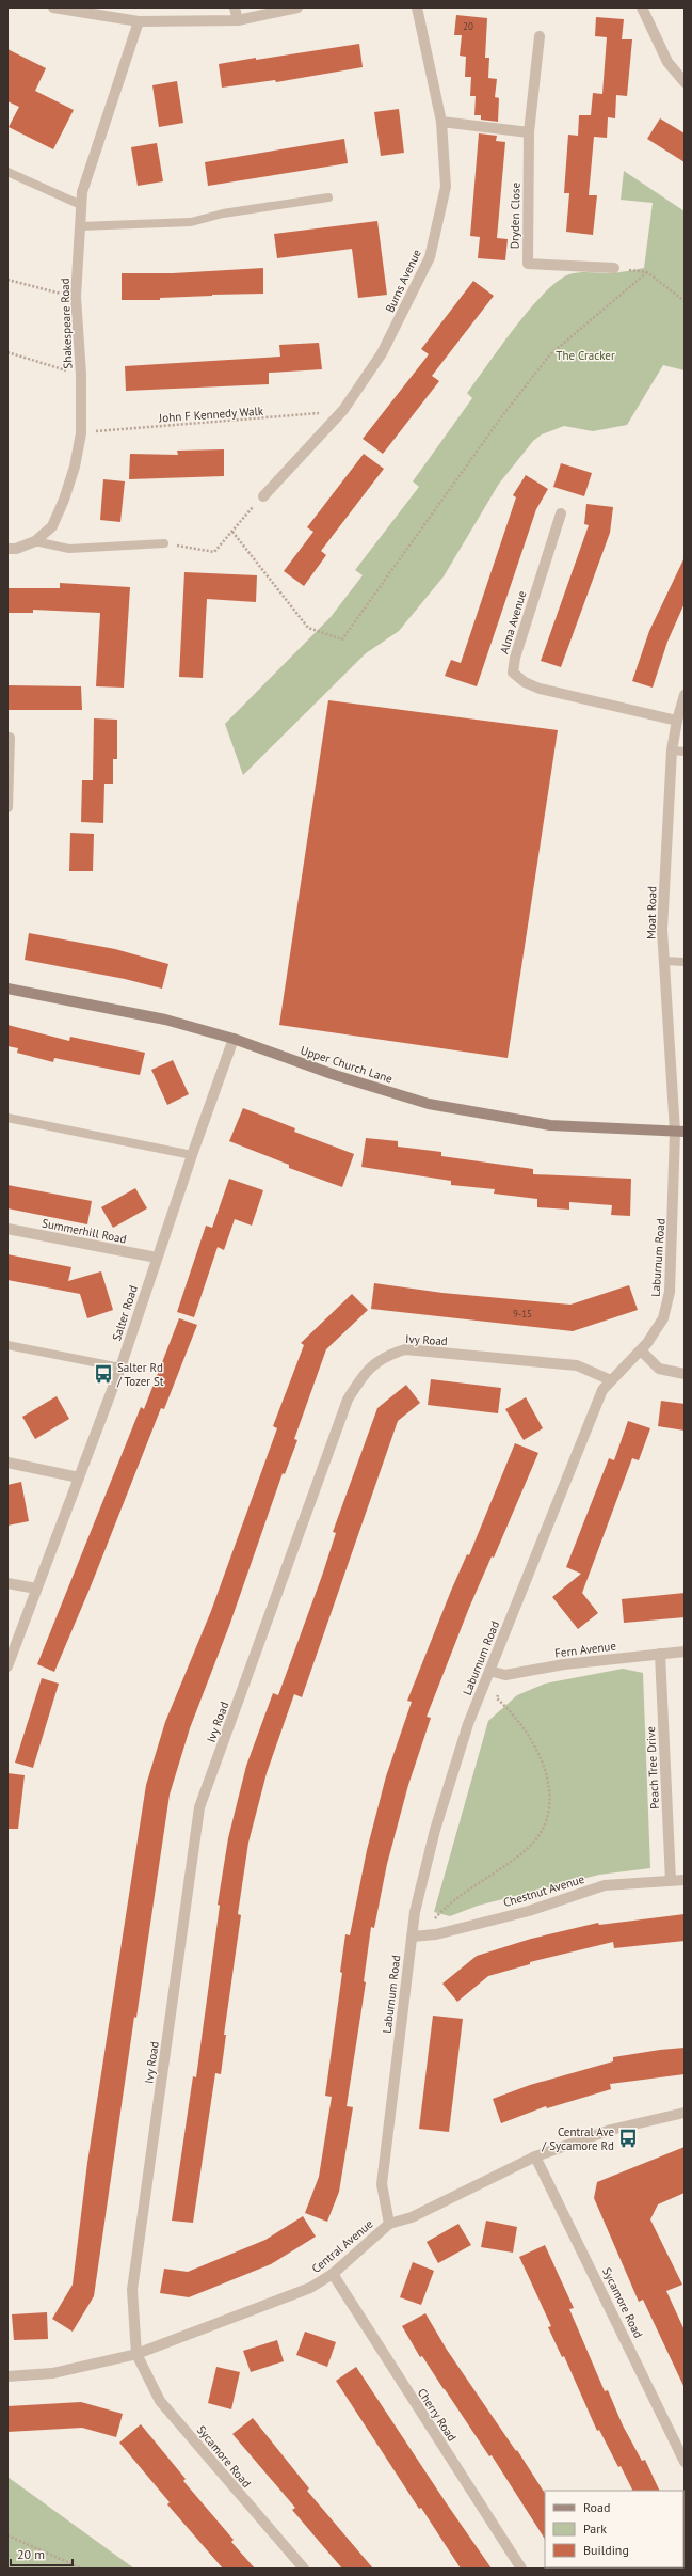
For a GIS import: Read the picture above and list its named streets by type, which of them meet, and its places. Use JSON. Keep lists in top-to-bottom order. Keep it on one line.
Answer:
{"streets":{"main road":["Upper Church Lane"],"street":["Dryden Close","Burns Avenue","Shakespeare Road","Alma Avenue","Moat Road","Summerhill Road","Laburnum Road","Salter Road","Ivy Road","Fern Avenue","Peach Tree Drive","Chestnut Avenue","Central Avenue","Sycamore Road","Cherry Road"],"path":["John F Kennedy Walk"]},"crossings":[["Burns Avenue","John F Kennedy Walk"],["Shakespeare Road","John F Kennedy Walk"],["Alma Avenue","Moat Road"],["Moat Road","Upper Church Lane"],["Moat Road","Laburnum Road"],["Upper Church Lane","Laburnum Road"],["Upper Church Lane","Salter Road"],["Summerhill Road","Salter Road"],["Laburnum Road","Ivy Road"],["Laburnum Road","Fern Avenue"],["Laburnum Road","Chestnut Avenue"],["Laburnum Road","Central Avenue"],["Ivy Road","Central Avenue"],["Ivy Road","Sycamore Road"],["Fern Avenue","Peach Tree Drive"],["Peach Tree Drive","Chestnut Avenue"],["Central Avenue","Sycamore Road"],["Central Avenue","Cherry Road"]],"parks":["The Cracker"],"places":{"bus stop":["Salter Rd / Tozer St","Central Ave / Sycamore Rd"]},"house_numbers":["20","9-15"],"legend":["Road","Park","Building"],"scale_bar":"20 m"}
